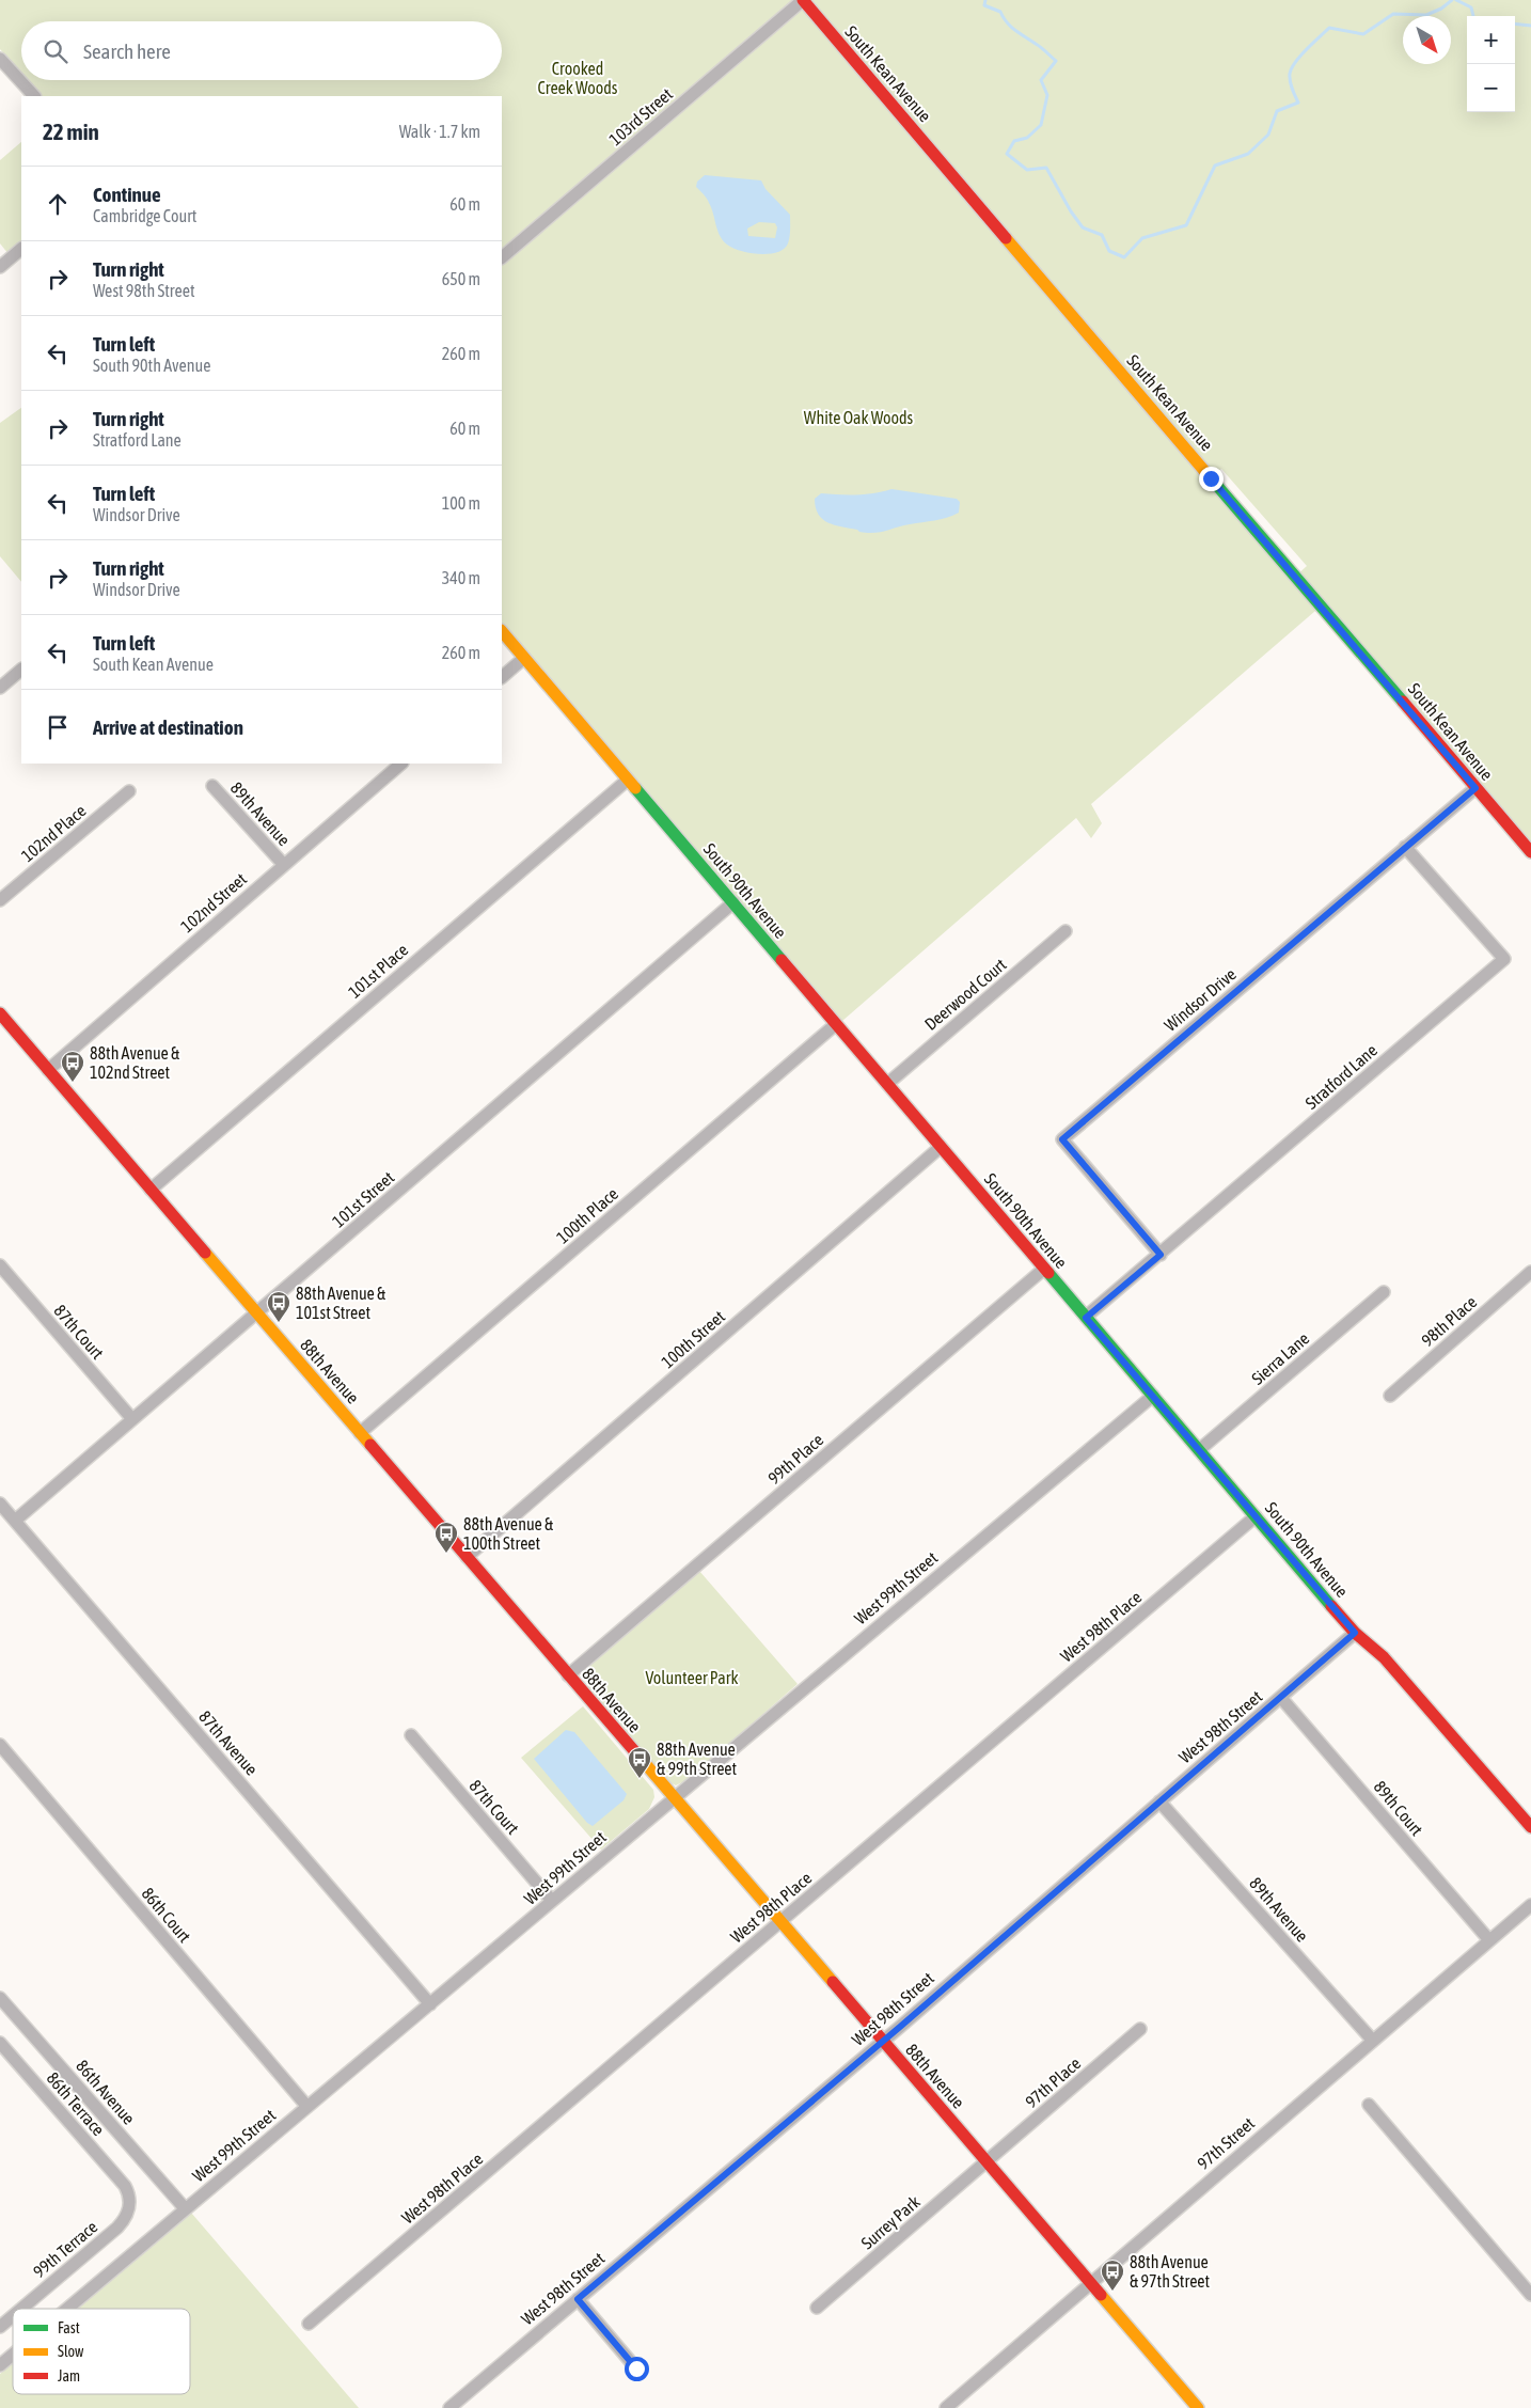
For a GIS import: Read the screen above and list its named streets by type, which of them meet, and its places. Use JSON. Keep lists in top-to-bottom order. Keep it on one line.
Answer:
{"streets":{"street":["South Kean Avenue","103rd Street","89th Avenue","102nd Place","South 90th Avenue","102nd Street","101st Place","Deerwood Court","Windsor Drive","Stratford Lane","101st Street","100th Place","98th Place","87th Court","100th Street","Sierra Lane","88th Avenue","99th Place","West 99th Street","West 98th Place","West 98th Street","87th Avenue","89th Court","86th Court","97th Place","86th Avenue","86th Terrace","97th Street","Surrey Park","99th Terrace"]},"crossings":[["South Kean Avenue","103rd Street"],["South Kean Avenue","Windsor Drive"],["89th Avenue","102nd Street"],["89th Avenue","West 98th Street"],["89th Avenue","97th Street"],["South 90th Avenue","101st Place"],["South 90th Avenue","Deerwood Court"],["South 90th Avenue","Stratford Lane"],["South 90th Avenue","101st Street"],["South 90th Avenue","100th Place"],["South 90th Avenue","100th Street"],["South 90th Avenue","Sierra Lane"],["South 90th Avenue","99th Place"],["South 90th Avenue","West 99th Street"],["South 90th Avenue","West 98th Place"],["South 90th Avenue","West 98th Street"],["102nd Street","88th Avenue"],["101st Place","88th Avenue"],["Windsor Drive","Stratford Lane"],["101st Street","87th Court"],["101st Street","88th Avenue"],["101st Street","87th Avenue"],["100th Place","88th Avenue"],["87th Court","West 99th Street"],["100th Street","88th Avenue"],["88th Avenue","99th Place"],["88th Avenue","West 99th Street"],["88th Avenue","West 98th Place"],["88th Avenue","West 98th Street"],["88th Avenue","97th Place"],["88th Avenue","97th Street"],["88th Avenue","Surrey Park"],["West 99th Street","87th Avenue"],["West 99th Street","86th Court"],["West 99th Street","86th Avenue"],["West 98th Street","89th Court"],["89th Court","97th Street"],["97th Place","Surrey Park"],["86th Terrace","99th Terrace"]],"parks":["Crooked Creek Woods","White Oak Woods","Volunteer Park"],"places":{"bus stop":["88th Avenue & 102nd Street","88th Avenue & 101st Street","88th Avenue & 100th Street","88th Avenue & 99th Street","88th Avenue & 97th Street"]},"legend":["Fast","Slow","Jam"],"north":"bottom right","page":{"map_buttons":["+","−"],"search":"Search here","heading":["22 min","Walk · 1.7 km"],"list":[["Continue","Cambridge Court","60 m"],["Turn right","West 98th Street","650 m"],["Turn left","South 90th Avenue","260 m"],["Turn right","Stratford Lane","60 m"],["Turn left","Windsor Drive","100 m"],["Turn right","Windsor Drive","340 m"],["Turn left","South Kean Avenue","260 m"],"Arrive at destination"]}}
